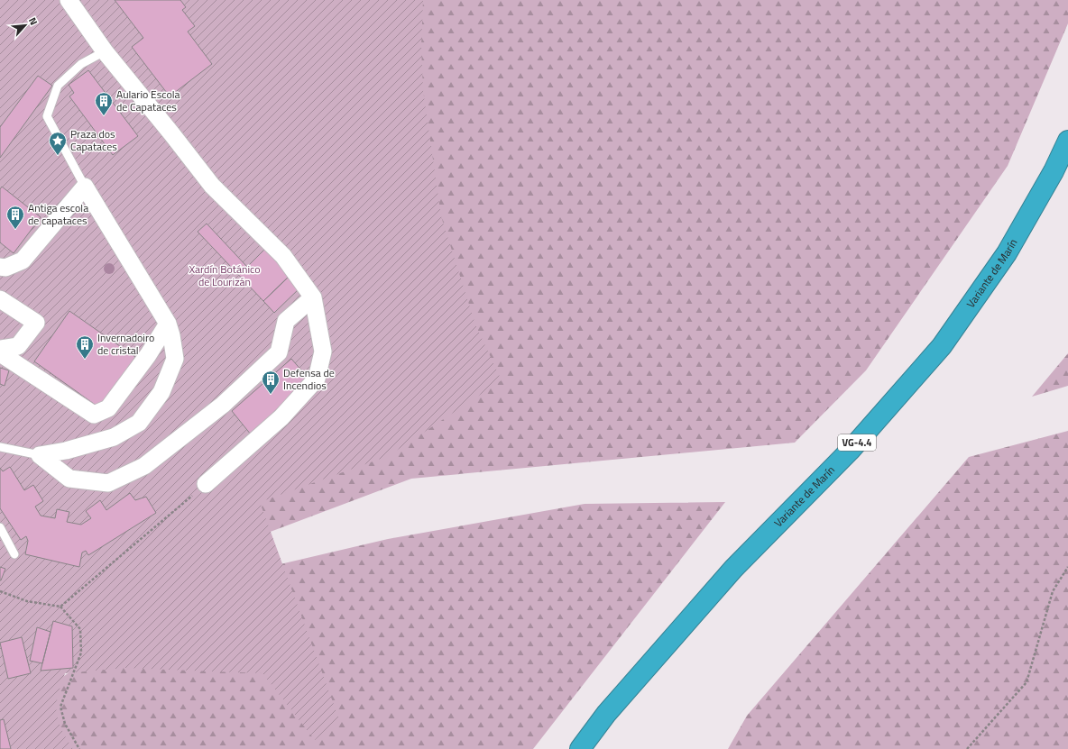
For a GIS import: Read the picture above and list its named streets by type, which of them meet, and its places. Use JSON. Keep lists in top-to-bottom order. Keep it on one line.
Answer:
{"streets":{"highway":["Variante de Marín","VG-4.4"]},"parks":["Xardín Botánico de Lourizán"],"places":{"building":["Aulario Escola de Capataces","Antiga escola de capataces","Invernadoiro de cristal","Defensa de Incendios"],"place":["Praza dos Capataces"]},"north":"top right"}
